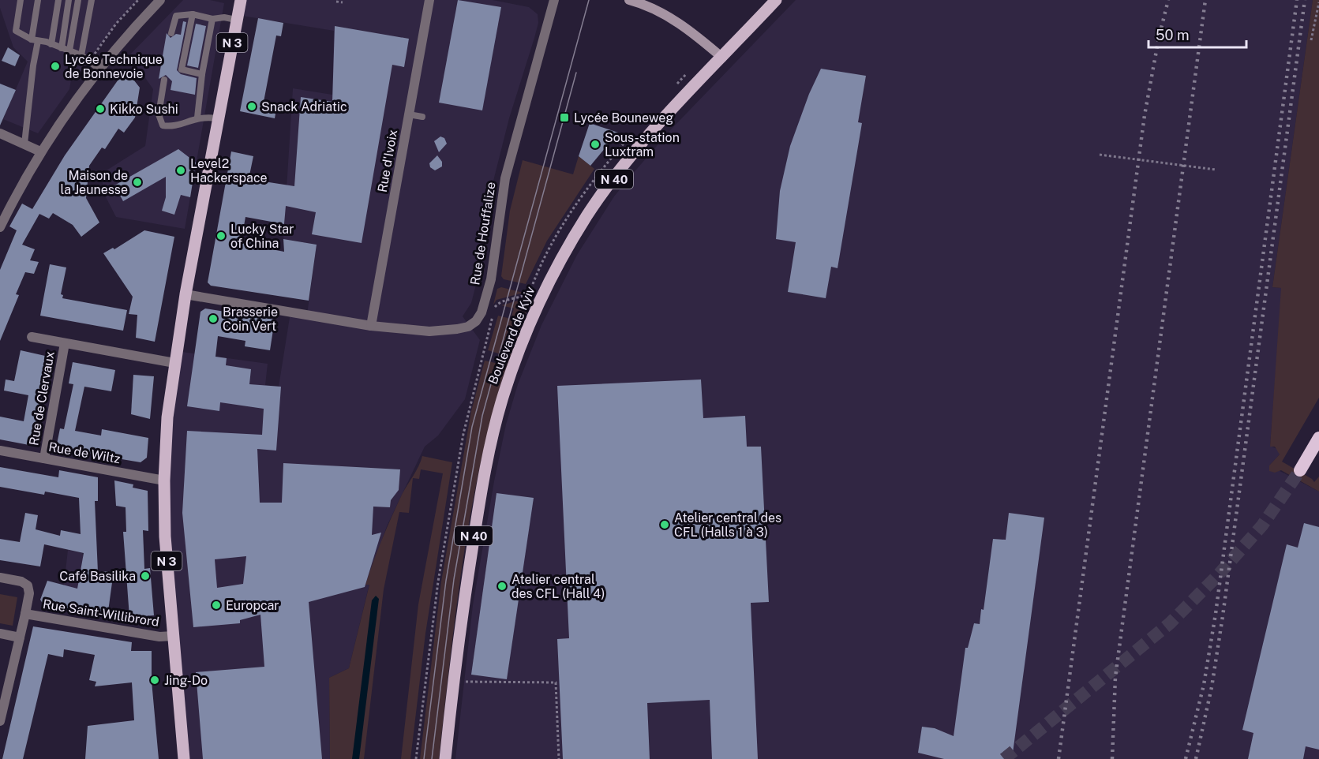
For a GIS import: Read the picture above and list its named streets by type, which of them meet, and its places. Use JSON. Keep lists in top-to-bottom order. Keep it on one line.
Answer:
{"streets":{"main road":["N 3","N 40","Boulevard de Kyiv"],"street":["Rue d'Ivoix","Rue de Houffalize","Rue de Clervaux","Rue de Wiltz","Rue Saint-Willibrord"]},"crossings":[["N 3","Rue de Houffalize"],["N 3","Rue de Clervaux"],["N 3","Rue de Wiltz"],["N 3","Rue Saint-Willibrord"],["Rue d'Ivoix","Rue de Houffalize"],["Rue de Clervaux","Rue de Wiltz"]],"places":{"other":["Lycée Technique de Bonnevoie","Snack Adriatic","Kikko Sushi","Sous-station Luxtram","Level2 Hackerspace","Maison de la Jeunesse","Lucky Star of China","Brasserie Coin Vert","Atelier central des CFL (Halls 1 à 3)","Café Basilika","Atelier central des CFL (Hall 4)","Europcar","Jing-Do"],"transit":["Lycée Bouneweg"]},"scale_bar":"50 m"}
